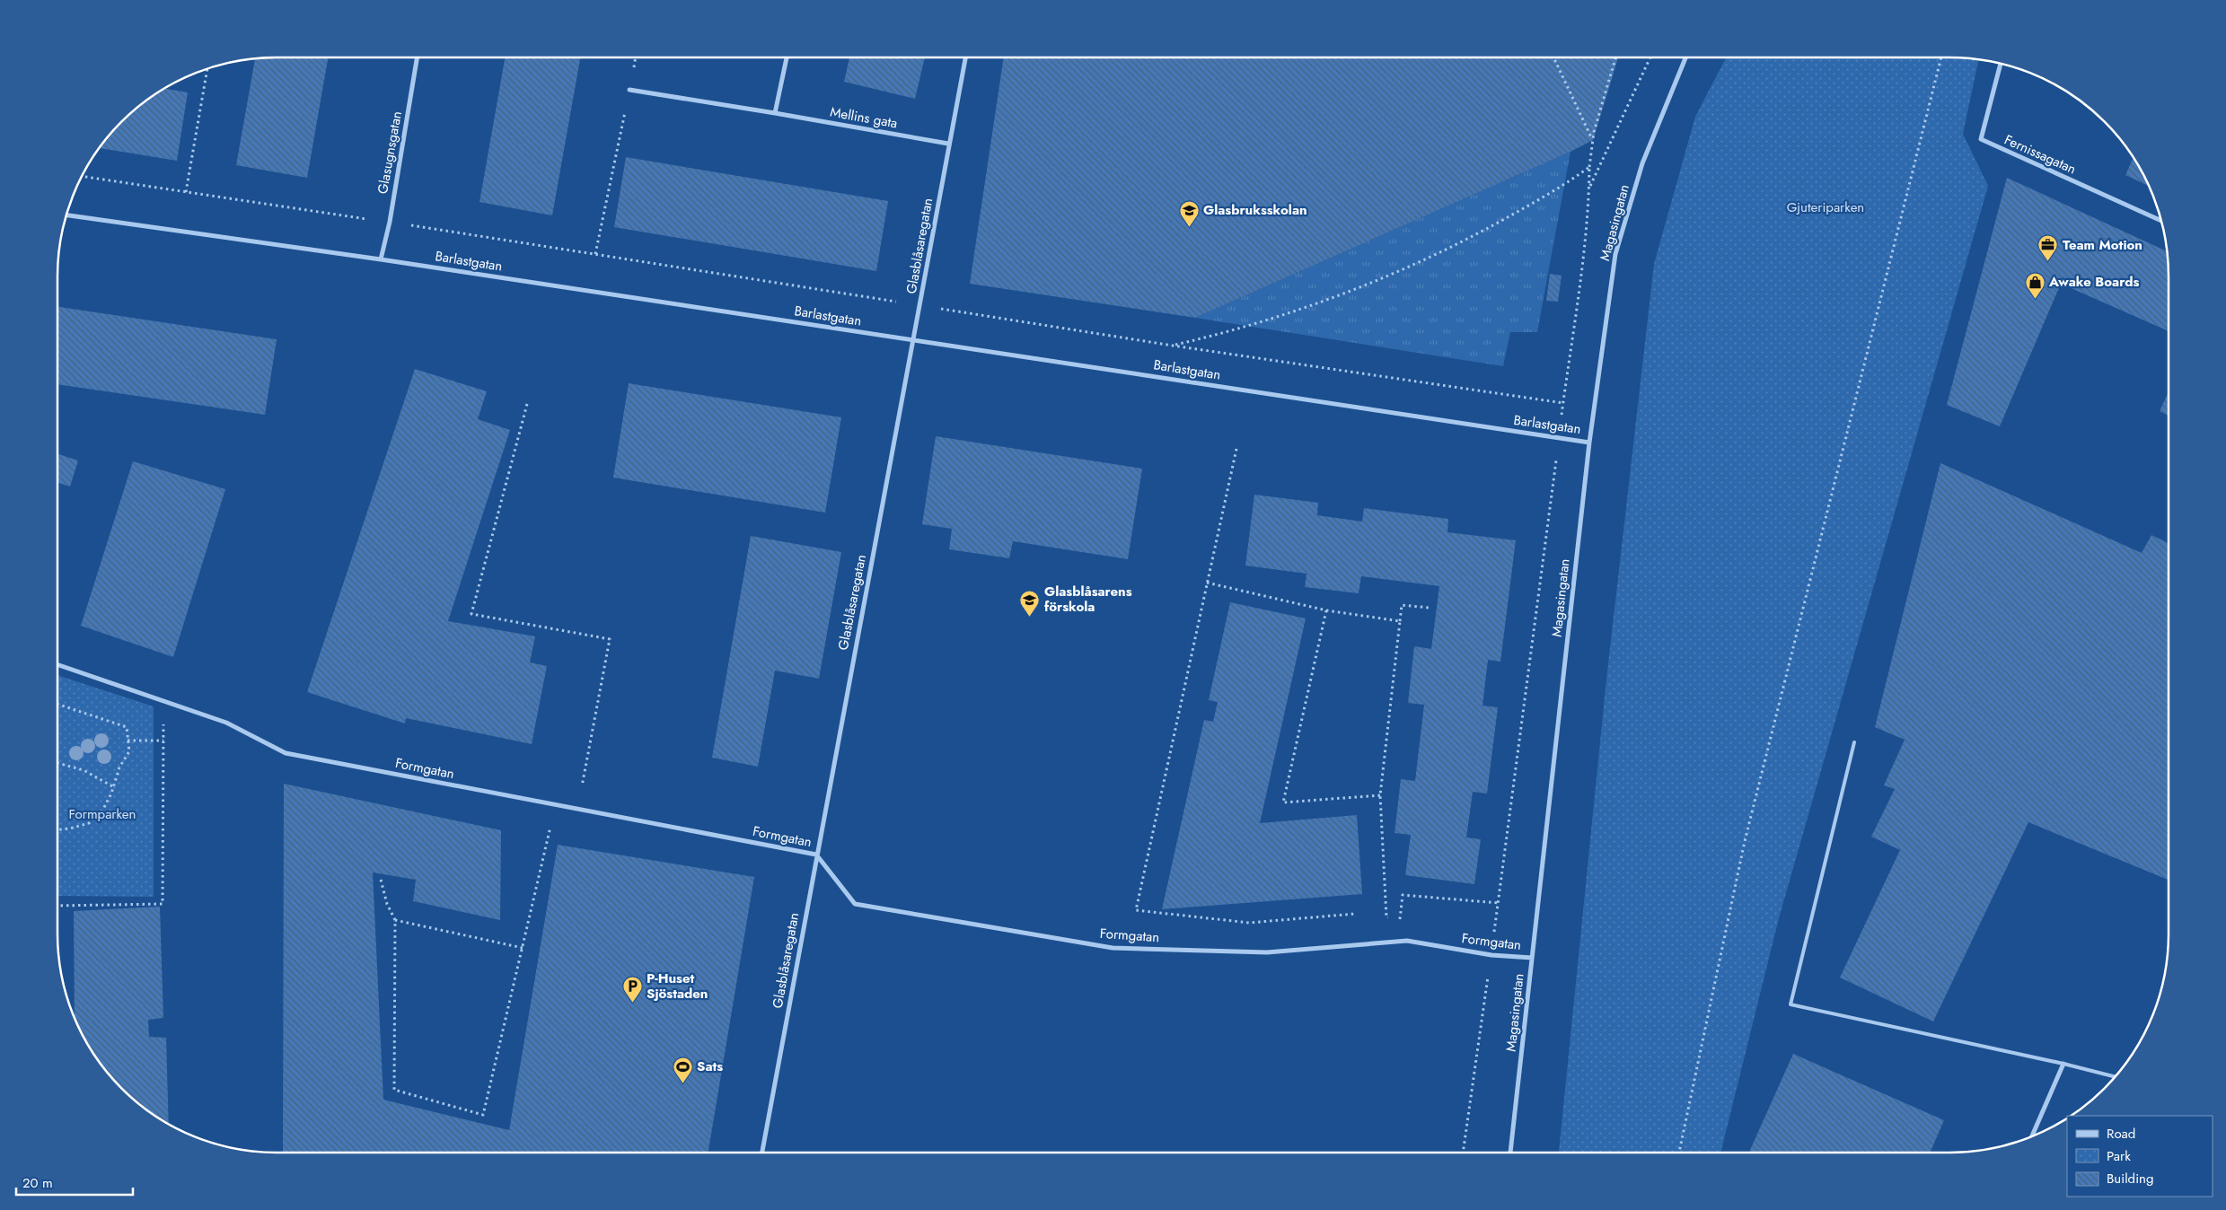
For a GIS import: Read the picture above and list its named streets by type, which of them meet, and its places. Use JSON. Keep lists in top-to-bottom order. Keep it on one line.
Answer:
{"streets":{"street":["Mellins gata","Glasugnsgatan","Fernissagatan","Magasingatan","Glasblåsaregatan","Barlastgatan","Formgatan"]},"crossings":[["Mellins gata","Glasblåsaregatan"],["Glasugnsgatan","Barlastgatan"],["Magasingatan","Barlastgatan"],["Magasingatan","Formgatan"],["Glasblåsaregatan","Barlastgatan"],["Glasblåsaregatan","Formgatan"]],"parks":["Gjuteriparken","Formparken"],"places":{"school or university":["Glasbruksskolan","Glasblåsarens förskola"],"office":["Team Motion"],"shop":["Awake Boards"],"parking":["P-Huset Sjöstaden"],"sports":["Sats"]},"legend":["Road","Park","Building"],"scale_bar":"20 m"}
